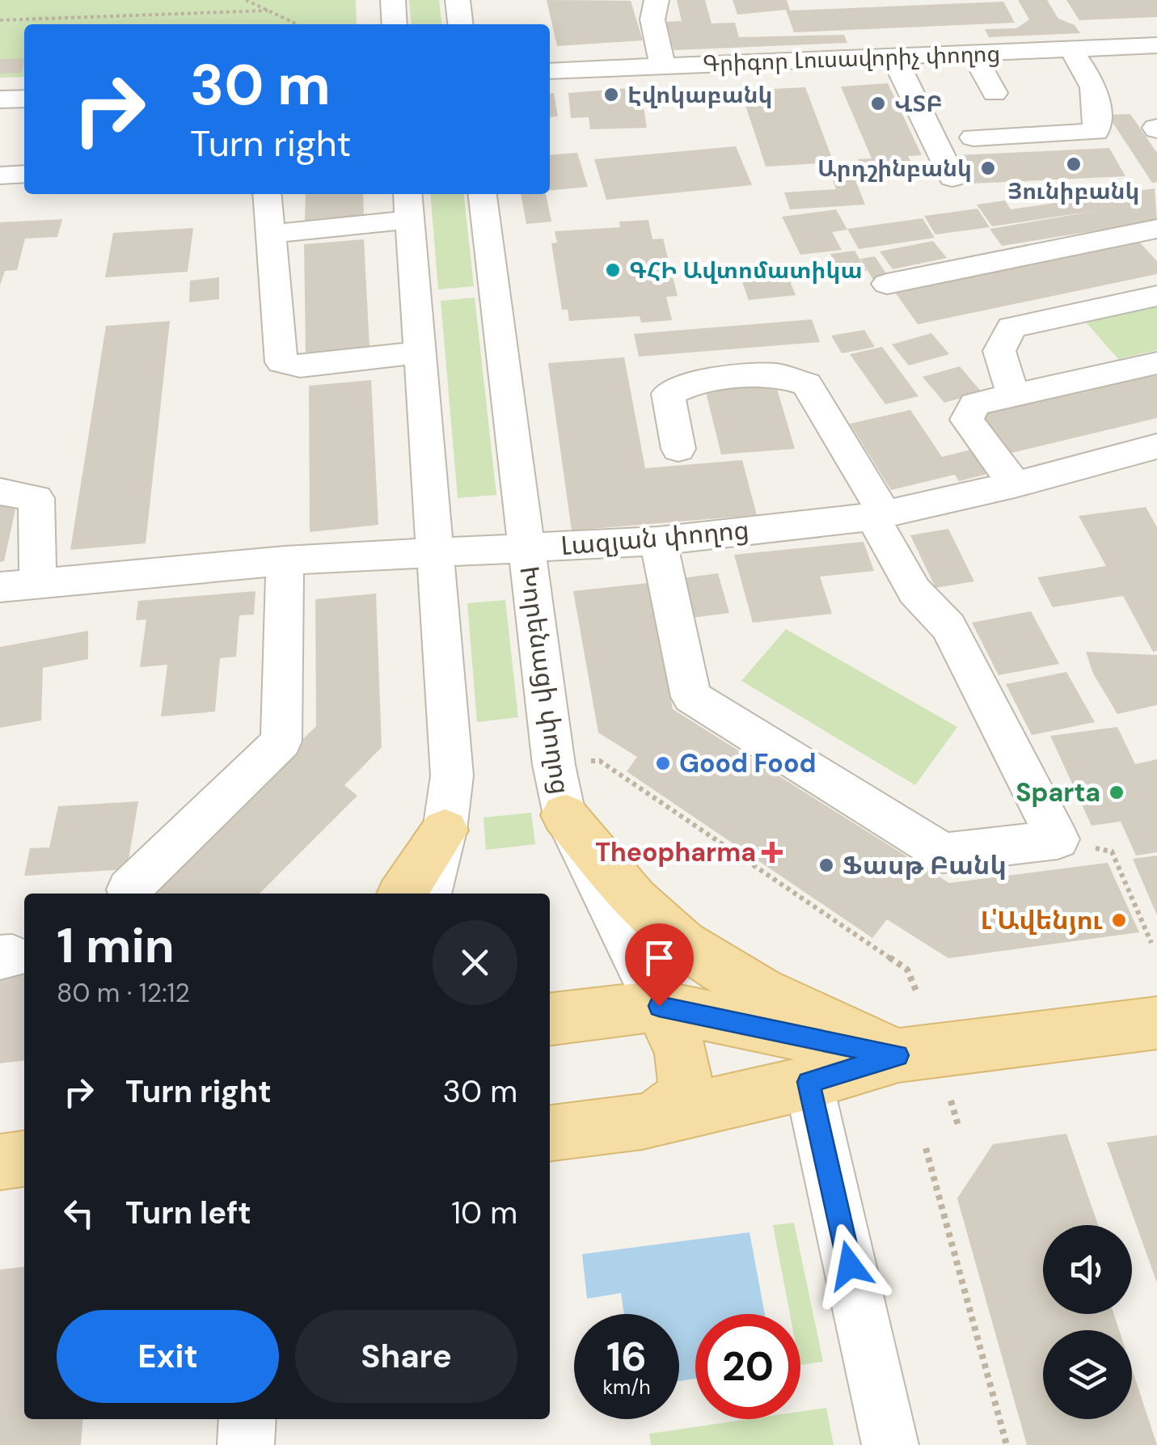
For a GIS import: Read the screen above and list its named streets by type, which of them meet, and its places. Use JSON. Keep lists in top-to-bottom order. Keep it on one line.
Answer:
{"streets":{"main road":["Խորենացի փողոց"],"street":["Գրիգոր Լուսավորիչ փողոց","Լազյան փողոց"]},"crossings":[["Լազյան փողոց","Խորենացի փողոց"]],"places":{"other":["Էվոկաբանկ","ՎՏԲ","Յունիբանկ","Արդշինբանկ","ԳՀԻ Ավտոմատիկա","Good Food","Sparta","Ֆասթ Բանկ","Լ'Ավենյու"],"health":["Theopharma"]},"page":{"turn":["30 m","Turn right"],"heading":["1 min","80 m · 12:12"],"list":[{"name":"Turn right","value":"30 m"},{"name":"Turn left","value":"10 m"}],"buttons":["Exit","Share"],"speed":"16 km/h","limit":"20"}}
